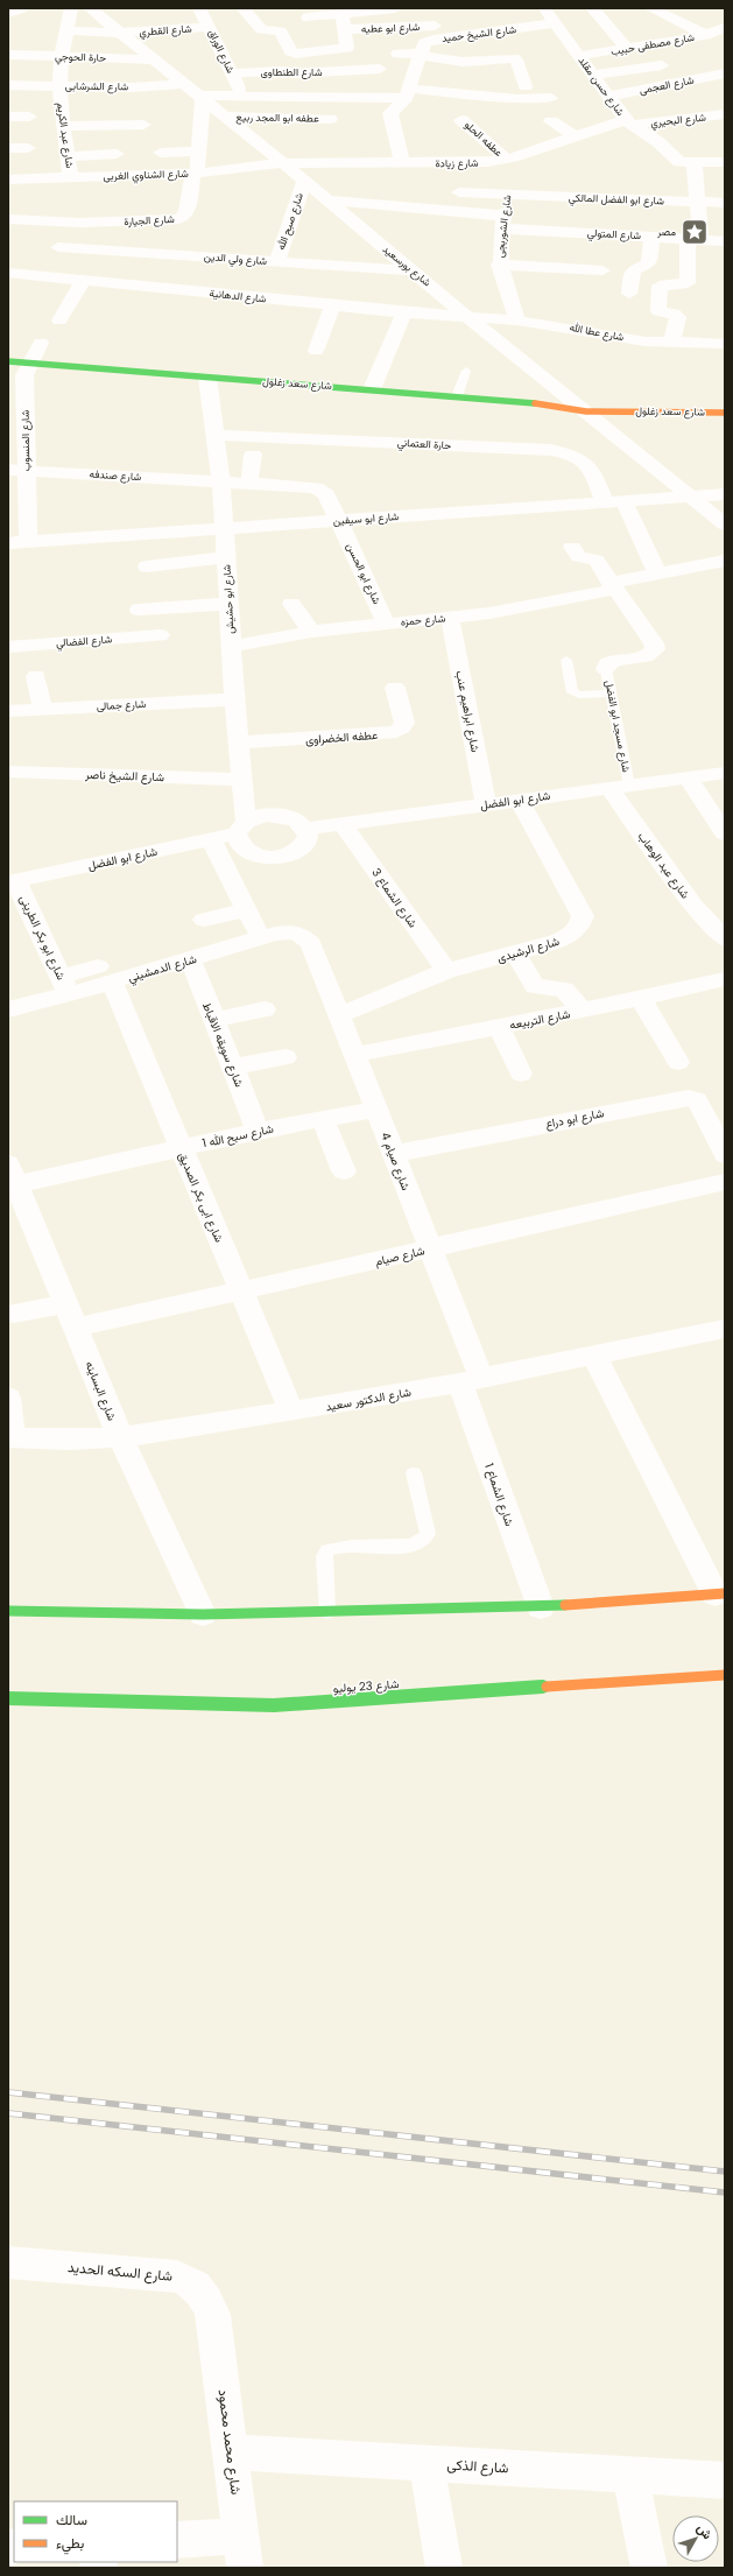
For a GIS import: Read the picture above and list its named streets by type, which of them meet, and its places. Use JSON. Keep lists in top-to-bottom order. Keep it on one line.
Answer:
{"streets":{"main road":["شارع سعد زغلول","شارع 23 يوليو"],"street":["شارع ابو عطيه","شارع القطري","شارع الشيخ حميد","شارع مصطفى حبيب","شارع الوراق","حارة الحوجي","شارع الطنطاوى","شارع العجمى","شارع الشرشابى","شارع حسن مقلد","عطفه ابو المجد ربيع","شارع البحيري","شارع عبد الكريم","عطفه الحلو","شارع زيادة","شارع الشناوي الغربى","شارع ابو الفضل المالكي","شارع الجيارة","شارع صبح الله","شارع الشوربجى","شارع المتولي","شارع ولي الدين","شارع بورسعيد","شارع الدهانية","شارع عطا الله","شارع المنسوب","حارة العتماني","شارع صندفه","شارع ابو سيفين","شارع ابو الحسن","شارع ابو حشيش","شارع حمزه","شارع الفضالي","شارع جمالى","شارع ابراهيم عنب","شارع مسجد ابو الفضل","عطفه الخضراوى","شارع الشيخ ناصر","شارع ابو الفضل","شارع عبد الوهاب","شارع الشماع 3","شارع ابو بكر الطرينى","شارع الرشيدى","شارع الدمشيني","شارع التربيعه","شارع سويقه الاقباط","شارع ابو دراع","شارع سبح الله 1","شارع صيام 4","شارع ابى بكر الصديق","شارع صيام","شارع البساينه","شارع الدكتور سعيد","شارع الشماع 1","شارع السكه الحديد","شارع محمد محمود","شارع الذكى"]},"crossings":[["شارع ابو عطيه","شارع الشيخ حميد"],["شارع القطري","شارع الوراق"],["شارع القطري","شارع عبد الكريم"],["شارع القطري","شارع بورسعيد"],["شارع الشيخ حميد","شارع حسن مقلد"],["شارع الشيخ حميد","شارع زيادة"],["شارع مصطفى حبيب","شارع حسن مقلد"],["شارع الوراق","شارع الطنطاوى"],["حارة الحوجي","شارع عبد الكريم"],["حارة الحوجي","شارع بورسعيد"],["شارع العجمى","شارع حسن مقلد"],["شارع الشرشابى","شارع عبد الكريم"],["شارع الشرشابى","شارع بورسعيد"],["شارع حسن مقلد","شارع البحيري"],["شارع حسن مقلد","شارع زيادة"],["عطفه ابو المجد ربيع","شارع بورسعيد"],["شارع البحيري","شارع زيادة"],["شارع عبد الكريم","شارع الشناوي الغربى"],["عطفه الحلو","شارع زيادة"],["عطفه الحلو","شارع ابو الفضل المالكي"],["عطفه الحلو","شارع الشوربجى"],["شارع زيادة","شارع الشناوي الغربى"],["شارع زيادة","شارع ابو الفضل المالكي"],["شارع زيادة","شارع الشوربجى"],["شارع زيادة","شارع بورسعيد"],["شارع الشناوي الغربى","شارع الجيارة"],["شارع الشناوي الغربى","شارع بورسعيد"],["شارع ابو الفضل المالكي","شارع الشوربجى"],["شارع صبح الله","شارع ولي الدين"],["شارع صبح الله","شارع بورسعيد"],["شارع الشوربجى","شارع المتولي"],["شارع الشوربجى","شارع عطا الله"],["شارع ولي الدين","شارع بورسعيد"],["شارع بورسعيد","شارع الدهانية"],["شارع بورسعيد","شارع عطا الله"],["شارع بورسعيد","شارع سعد زغلول"],["شارع بورسعيد","شارع ابو سيفين"],["شارع الدهانية","شارع عطا الله"],["شارع سعد زغلول","شارع المنسوب"],["شارع سعد زغلول","شارع ابو حشيش"],["شارع المنسوب","شارع صندفه"],["شارع المنسوب","شارع ابو سيفين"],["حارة العتماني","شارع ابو سيفين"],["حارة العتماني","شارع ابو حشيش"],["شارع صندفه","شارع ابو الحسن"],["شارع صندفه","شارع ابو حشيش"],["شارع ابو سيفين","شارع ابو الحسن"],["شارع ابو سيفين","شارع ابو حشيش"],["شارع ابو الحسن","شارع ابو حشيش"],["شارع ابو الحسن","شارع حمزه"],["شارع ابو حشيش","شارع حمزه"],["شارع ابو حشيش","شارع جمالى"],["شارع ابو حشيش","عطفه الخضراوى"],["شارع ابو حشيش","شارع الشيخ ناصر"],["شارع ابو حشيش","شارع ابو الفضل"],["شارع حمزه","شارع ابراهيم عنب"],["شارع حمزه","شارع مسجد ابو الفضل"],["شارع ابراهيم عنب","شارع ابو الفضل"],["شارع مسجد ابو الفضل","شارع ابو الفضل"],["شارع مسجد ابو الفضل","شارع عبد الوهاب"],["شارع ابو الفضل","شارع عبد الوهاب"],["شارع ابو الفضل","شارع الشماع 3"],["شارع ابو الفضل","شارع ابو بكر الطرينى"],["شارع ابو الفضل","شارع الرشيدى"],["شارع الشماع 3","شارع الرشيدى"],["شارع ابو بكر الطرينى","شارع الدمشيني"],["شارع الرشيدى","شارع صيام 4"],["شارع الدمشيني","شارع سويقه الاقباط"],["شارع الدمشيني","شارع صيام 4"],["شارع الدمشيني","شارع ابى بكر الصديق"],["شارع التربيعه","شارع صيام 4"],["شارع سويقه الاقباط","شارع سبح الله 1"],["شارع ابو دراع","شارع صيام 4"],["شارع سبح الله 1","شارع صيام 4"],["شارع سبح الله 1","شارع ابى بكر الصديق"],["شارع سبح الله 1","شارع البساينه"],["شارع صيام 4","شارع صيام"],["شارع صيام 4","شارع الدكتور سعيد"],["شارع صيام 4","شارع الشماع 1"],["شارع ابى بكر الصديق","شارع صيام"],["شارع ابى بكر الصديق","شارع الدكتور سعيد"],["شارع صيام","شارع البساينه"],["شارع البساينه","شارع الدكتور سعيد"],["شارع الدكتور سعيد","شارع الشماع 1"],["شارع السكه الحديد","شارع محمد محمود"],["شارع محمد محمود","شارع الذكى"]],"places":{"place":["مصر"]},"legend":["سالك","بطيء"],"north":"top right"}
